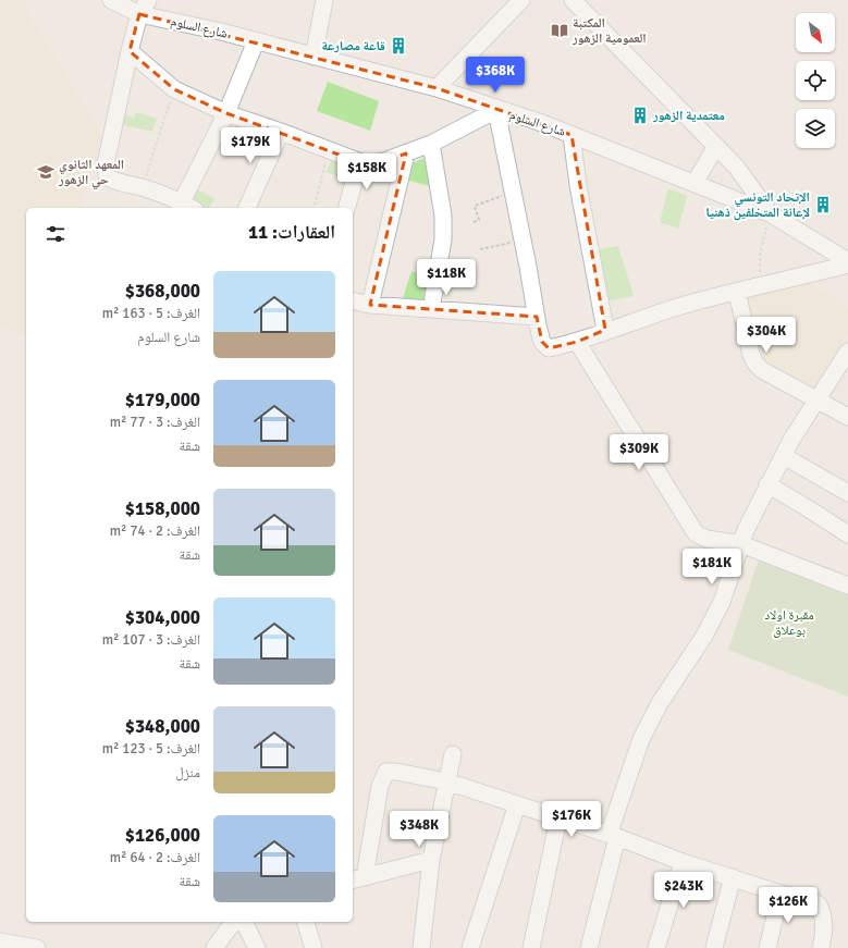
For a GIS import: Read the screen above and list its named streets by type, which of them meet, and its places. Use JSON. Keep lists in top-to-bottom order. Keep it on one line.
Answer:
{"streets":{"street":["شارع السلوم"]},"parks":["مقبرة اولاد بوعلاق"],"places":{"library":["المكتبة العمومية الزهور"],"building":["قاعة مصارعة","معتمدية الزهور","الإتحاد التونسي لإعانة المتخلفين ذهنيا"],"school or university":["المعهد الثانوي حي الزهور"]},"north":"bottom right","page":{"price":["$368K","$179K","$158K","$118K","$304K","$309K","$181K","$176K","$348K","$243K","$126K"],"heading":"العقارات: 11","list":[{"name":"$368,000","note":"الغرف: 5 · 163 m² · شارع السلوم"},{"name":"$179,000","note":"الغرف: 3 · 77 m² · شقة"},{"name":"$158,000","note":"الغرف: 2 · 74 m² · شقة"},{"name":"$304,000","note":"الغرف: 3 · 107 m² · شقة"},{"name":"$348,000","note":"الغرف: 5 · 123 m² · منزل"},{"name":"$126,000","note":"الغرف: 2 · 64 m² · شقة"}]}}
